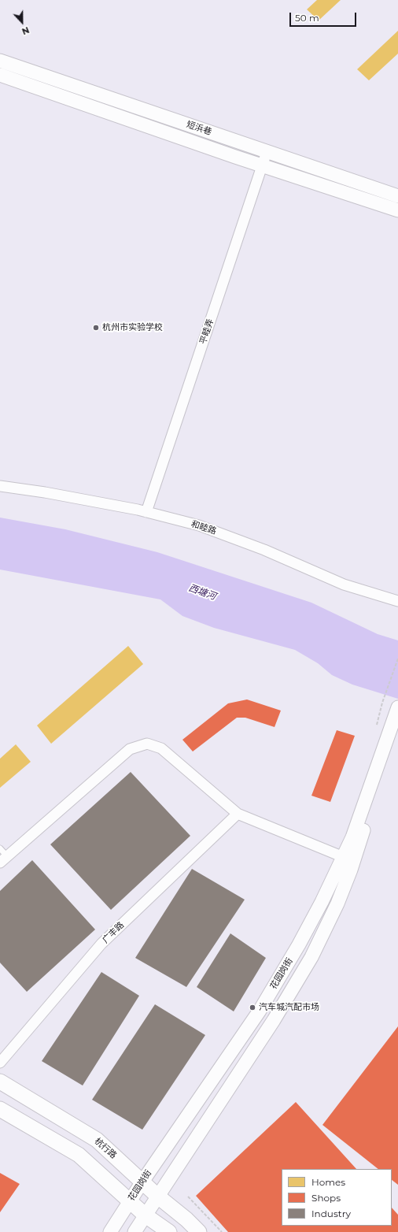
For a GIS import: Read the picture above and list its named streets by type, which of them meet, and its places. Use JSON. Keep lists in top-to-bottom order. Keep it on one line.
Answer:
{"streets":{"main road":["杭行路"],"street":["短浜巷","平睦弄","和睦路","广丰路","花园岗街"]},"crossings":[["短浜巷","平睦弄"],["平睦弄","和睦路"],["花园岗街","杭行路"]],"water":["西塘河"],"places":["杭州市实验学校","汽车城汽配市场"],"legend":["Homes","Shops","Industry"],"scale_bar":"50 m","north":"bottom"}
